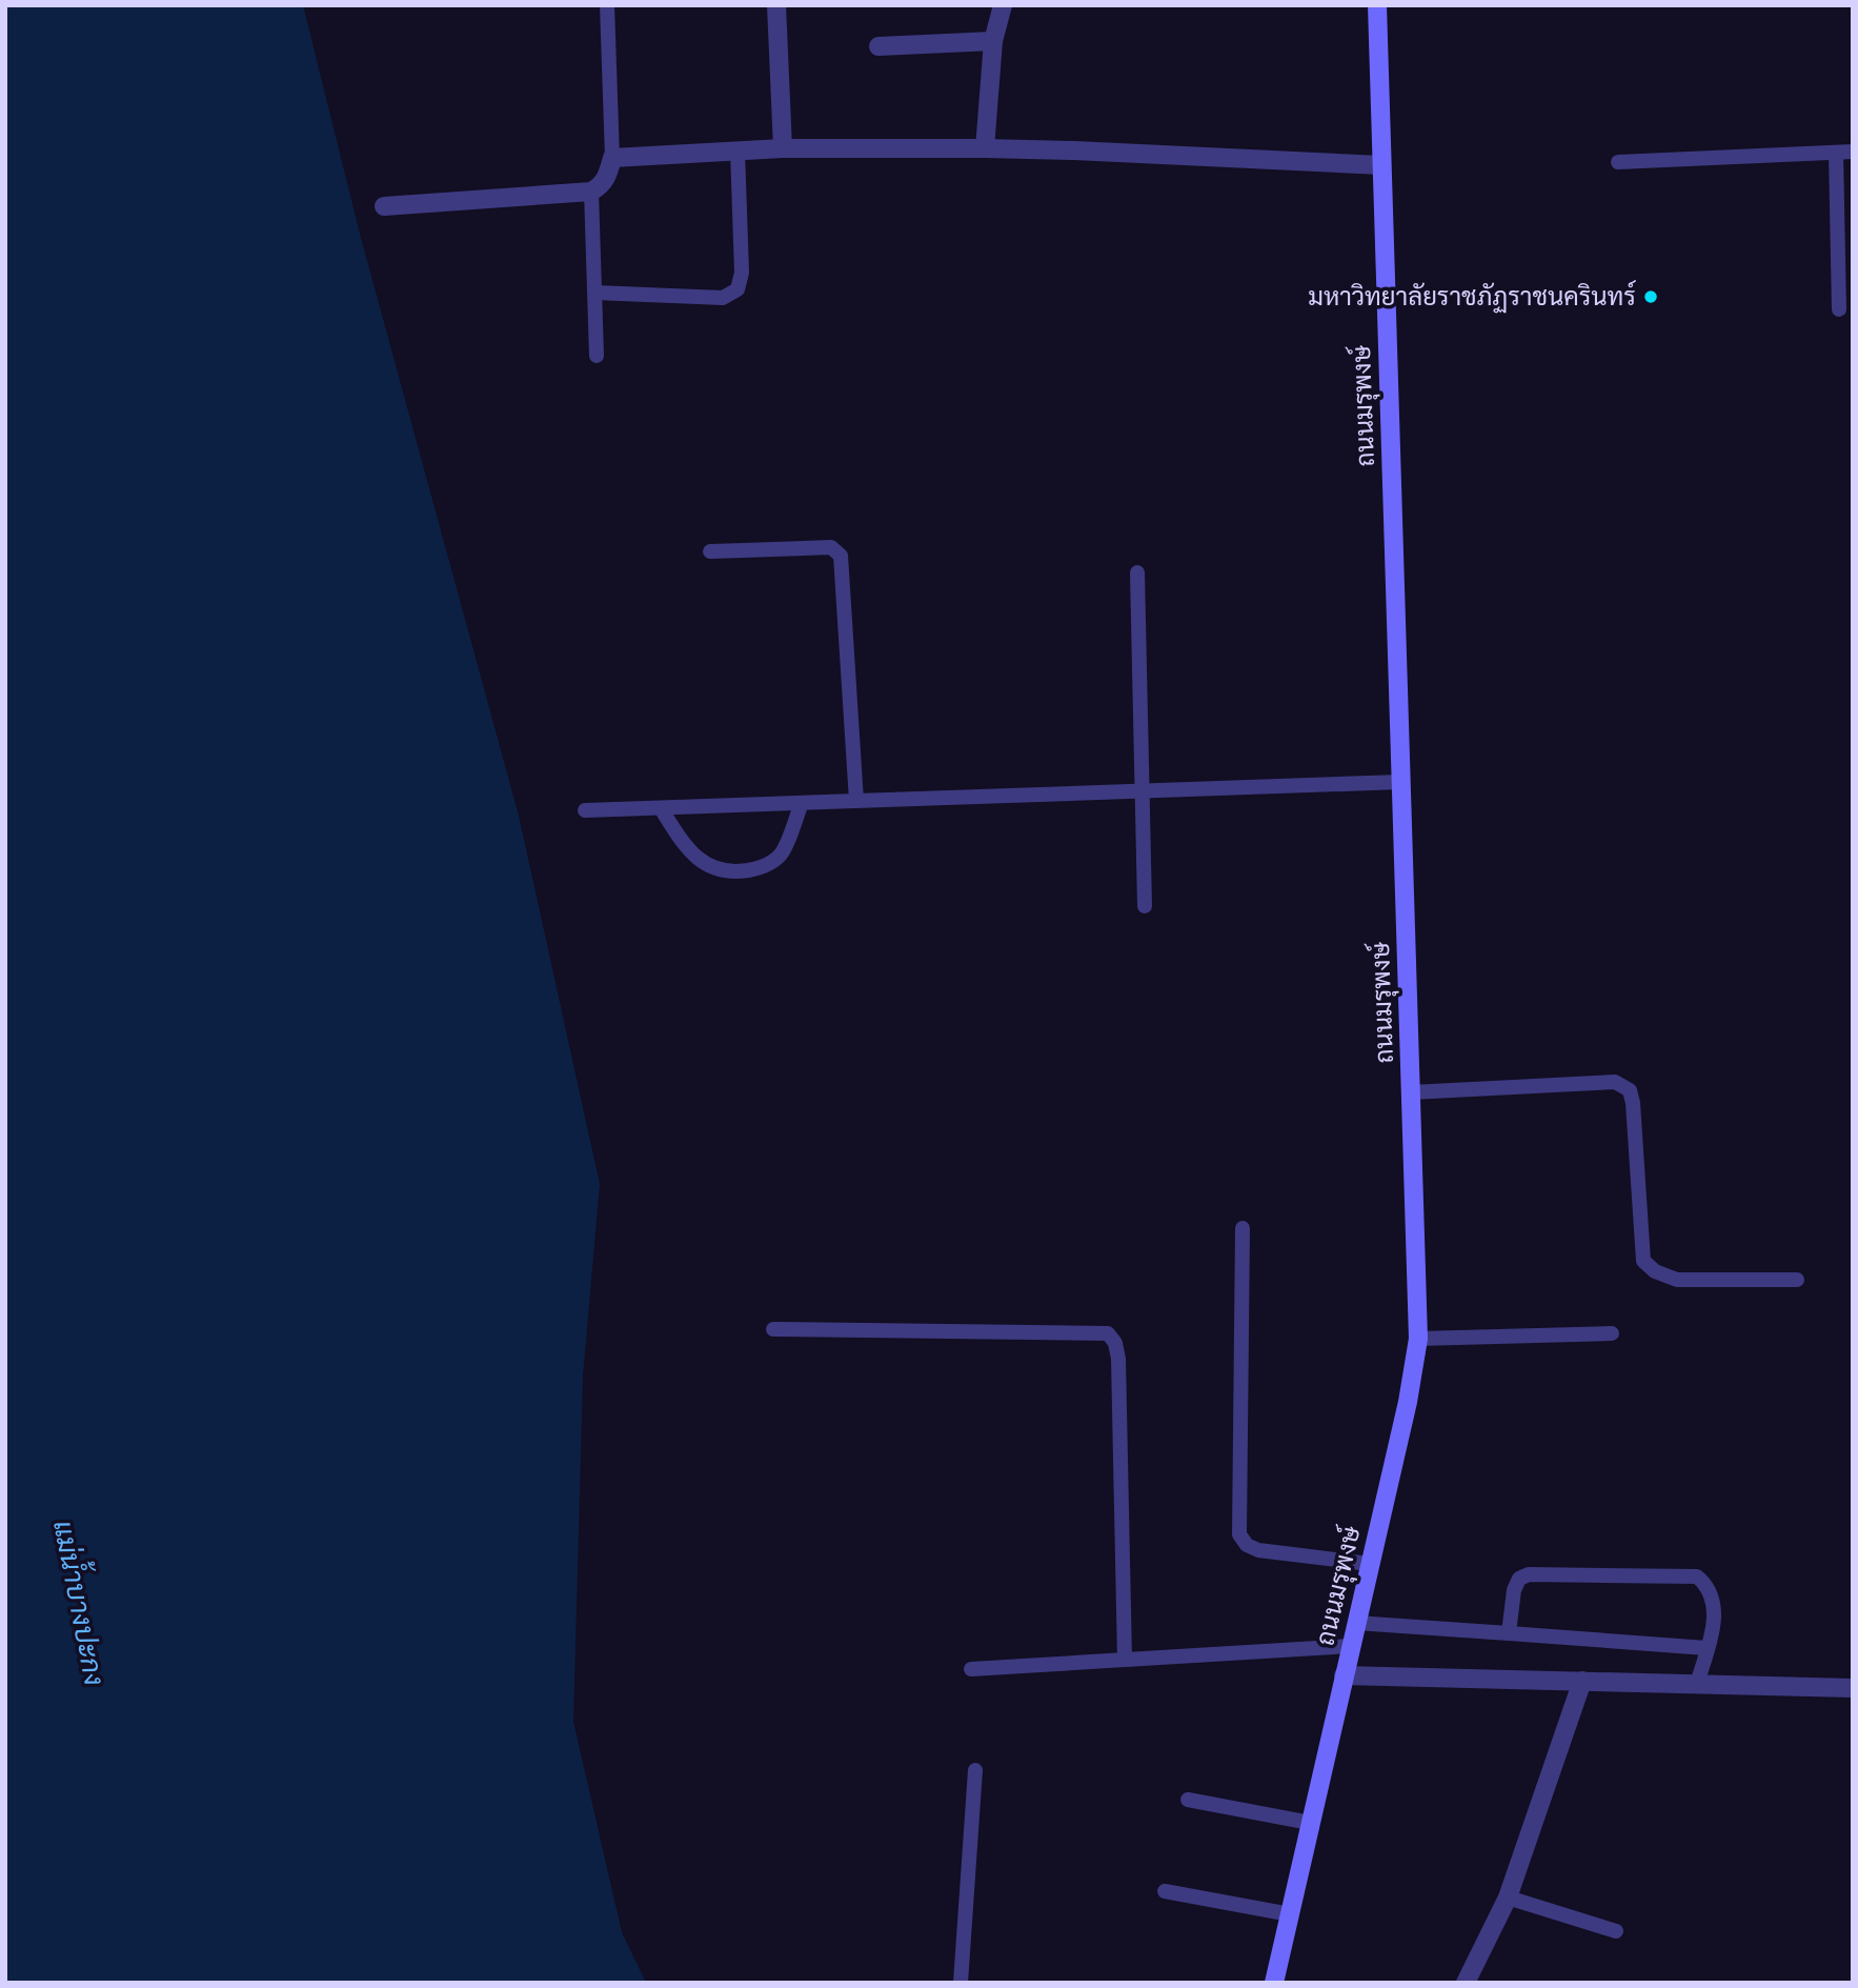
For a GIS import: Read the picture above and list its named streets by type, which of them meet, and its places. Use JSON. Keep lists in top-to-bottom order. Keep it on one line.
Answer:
{"streets":{"main road":["ถนนมรุพงษ์"]},"water":["แม่น้ำบางปะกง"],"places":["มหาวิทยาลัยราชภัฏราชนครินทร์"]}
